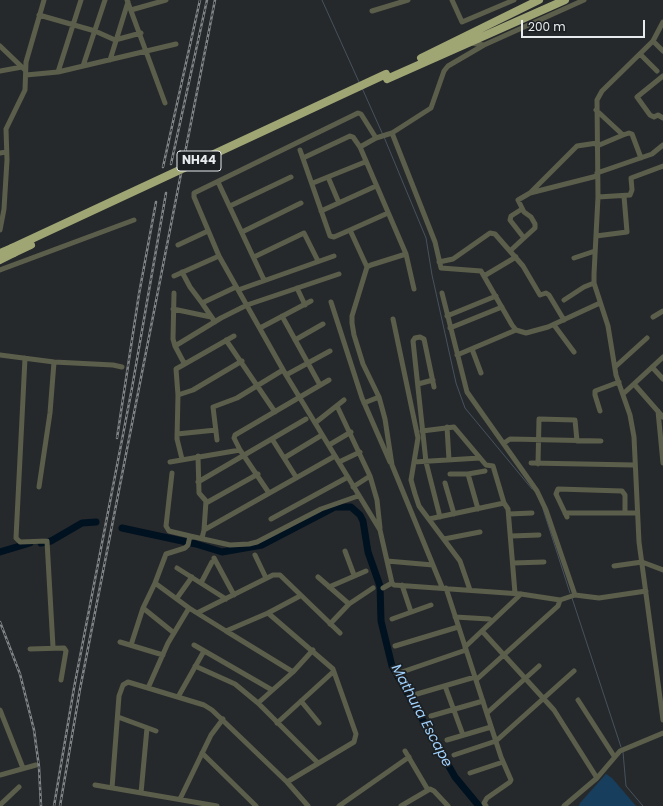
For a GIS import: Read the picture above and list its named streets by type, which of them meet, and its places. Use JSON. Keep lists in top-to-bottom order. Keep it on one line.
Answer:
{"streets":{"highway":["NH44"]},"water":["Mathura Escape"],"scale_bar":"200 m"}
